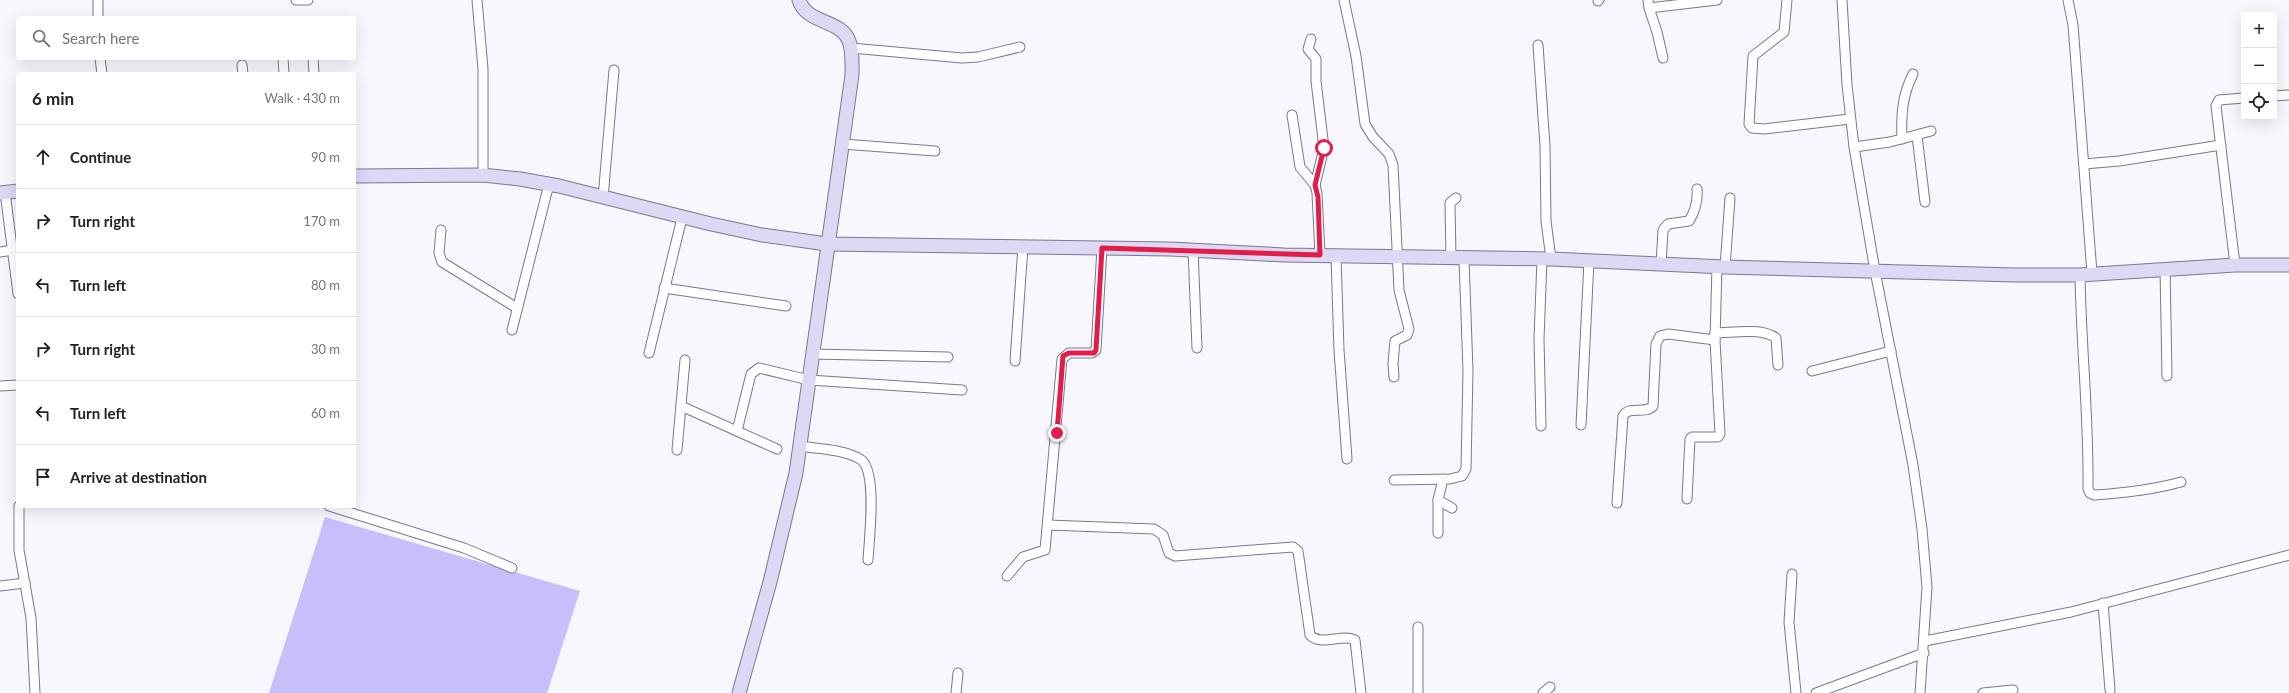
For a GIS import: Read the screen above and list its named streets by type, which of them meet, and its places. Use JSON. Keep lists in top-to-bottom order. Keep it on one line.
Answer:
{"page":{"map_buttons":["+","−"],"search":"Search here","heading":["6 min","Walk · 430 m"],"list":[["Continue","90 m"],["Turn right","170 m"],["Turn left","80 m"],["Turn right","30 m"],["Turn left","60 m"],"Arrive at destination"]}}
